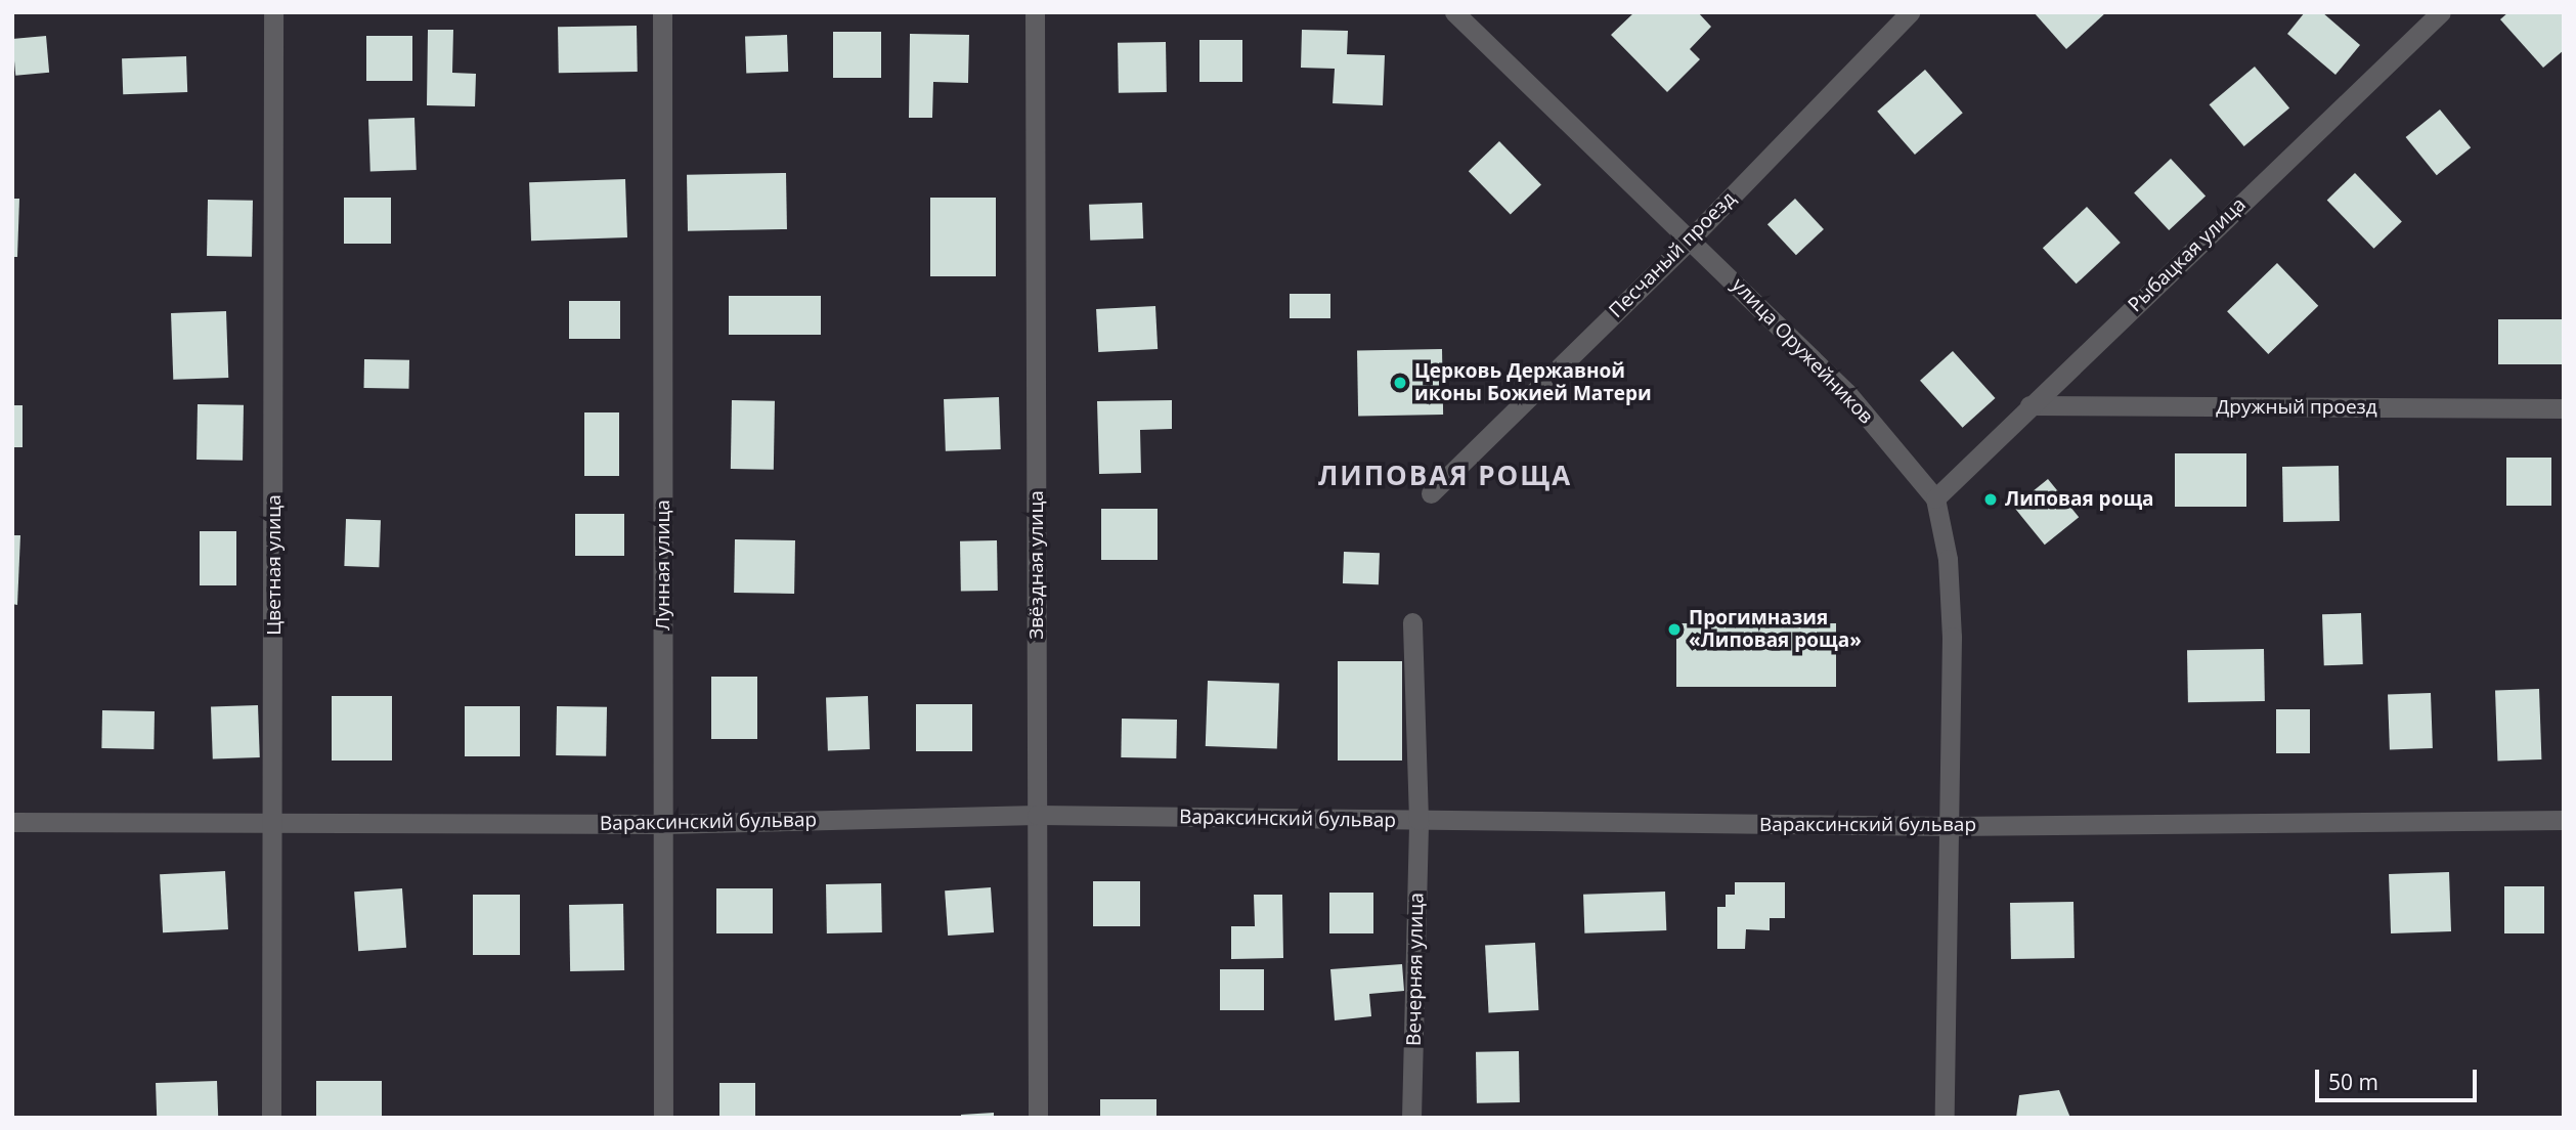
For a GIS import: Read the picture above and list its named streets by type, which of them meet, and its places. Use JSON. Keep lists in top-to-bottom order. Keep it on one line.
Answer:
{"streets":{"street":["Песчаный проезд","Рыбацкая улица","улица Оружейников","Дружный проезд","Цветная улица","Лунная улица","Звёздная улица","Вараксинский бульвар","Вечерняя улица"]},"crossings":[["Песчаный проезд","улица Оружейников"],["Рыбацкая улица","улица Оружейников"],["Рыбацкая улица","Дружный проезд"],["улица Оружейников","Вараксинский бульвар"],["Цветная улица","Вараксинский бульвар"],["Лунная улица","Вараксинский бульвар"],["Звёздная улица","Вараксинский бульвар"],["Вараксинский бульвар","Вечерняя улица"]],"districts":["ЛИПОВАЯ РОЩА"],"places":["Церковь Державной иконы Божией Матери","Липовая роща","Прогимназия «Липовая роща»"],"scale_bar":"50 m"}
